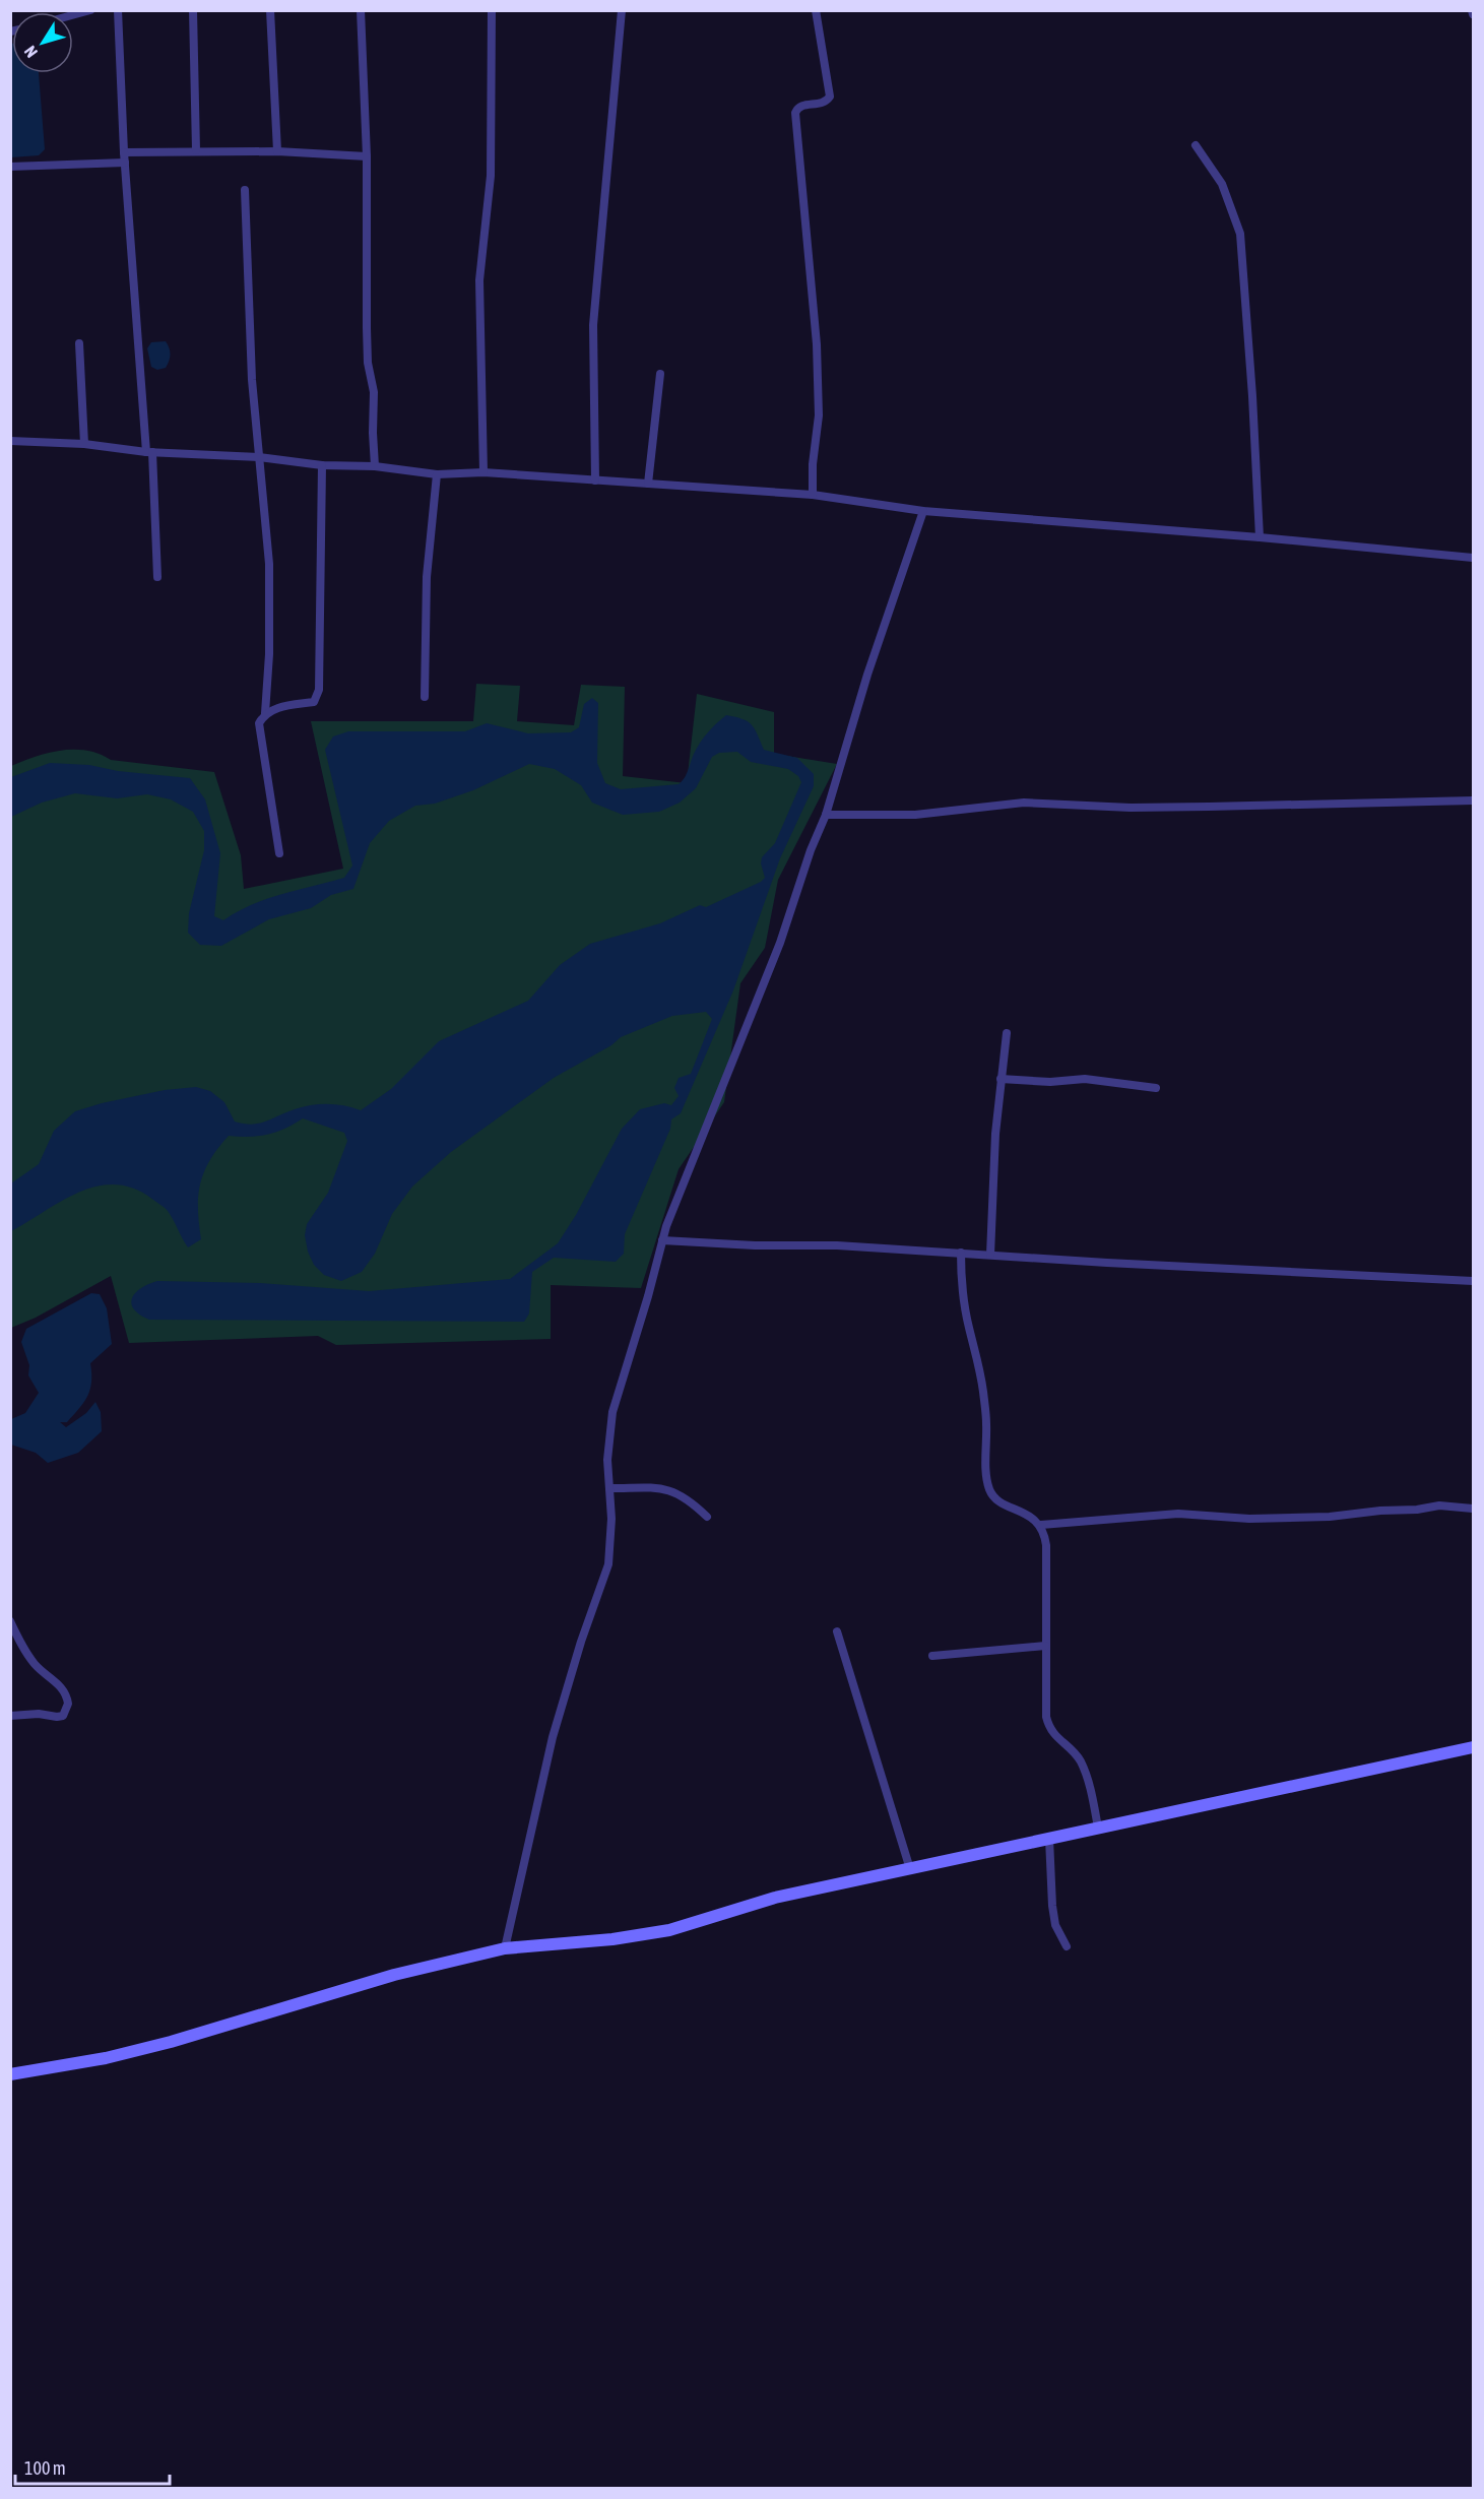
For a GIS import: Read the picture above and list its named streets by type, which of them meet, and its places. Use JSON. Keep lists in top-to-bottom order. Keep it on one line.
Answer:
{"scale_bar":"100 m","north":"bottom left"}
